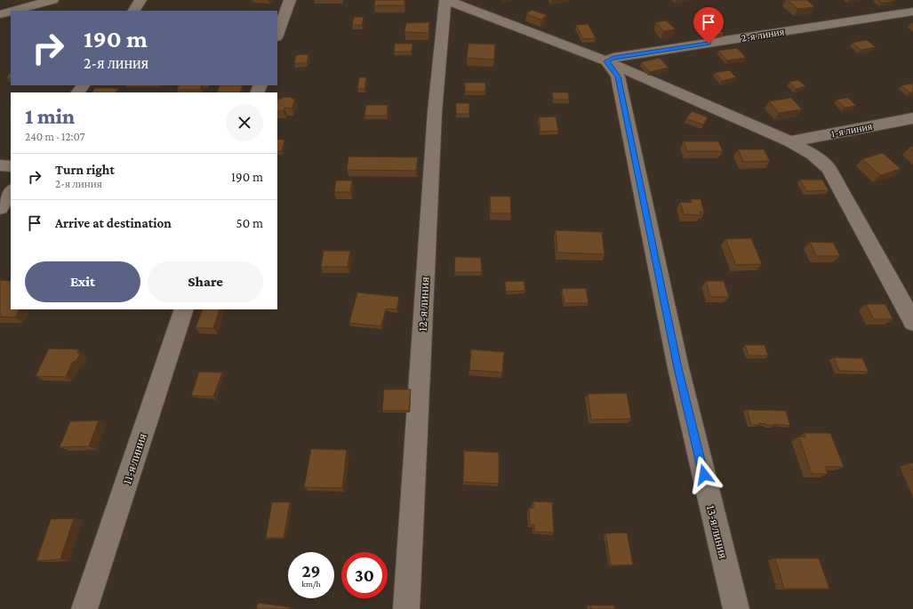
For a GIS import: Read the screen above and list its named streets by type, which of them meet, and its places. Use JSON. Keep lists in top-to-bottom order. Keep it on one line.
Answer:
{"streets":{"street":["2-я линия","1-я линия","12-я линия","11-я линия","13-я линия"]},"crossings":[["2-я линия","13-я линия"]],"page":{"turn":["190 m","2-я линия"],"heading":["1 min","240 m · 12:07"],"list":[{"name":"Turn right","note":"2-я линия","value":"190 m"},{"name":"Arrive at destination","value":"50 m"}],"buttons":["Exit","Share"],"speed":"29 km/h","limit":"30"}}
